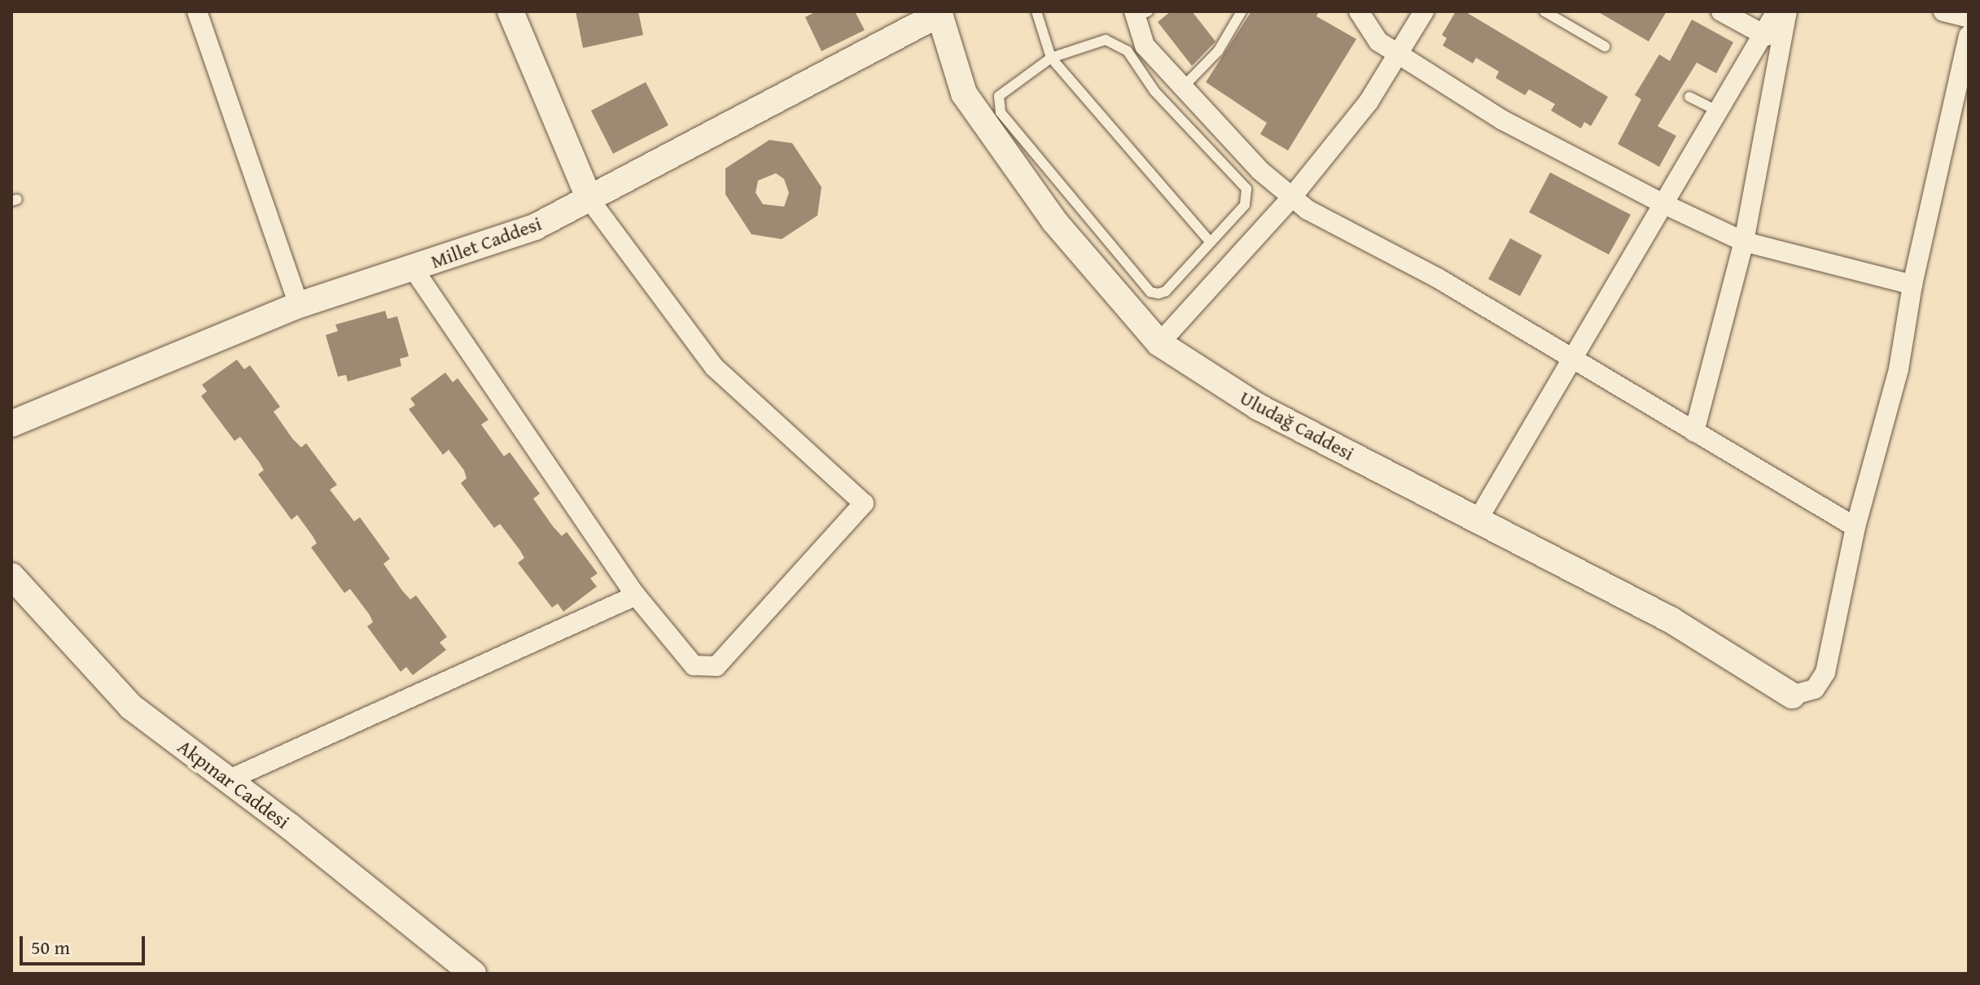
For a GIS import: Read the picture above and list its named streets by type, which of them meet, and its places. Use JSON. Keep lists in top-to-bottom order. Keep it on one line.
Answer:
{"streets":{"street":["Millet Caddesi","Uludağ Caddesi","Akpınar Caddesi"]},"crossings":[["Millet Caddesi","Uludağ Caddesi"]],"scale_bar":"50 m"}
